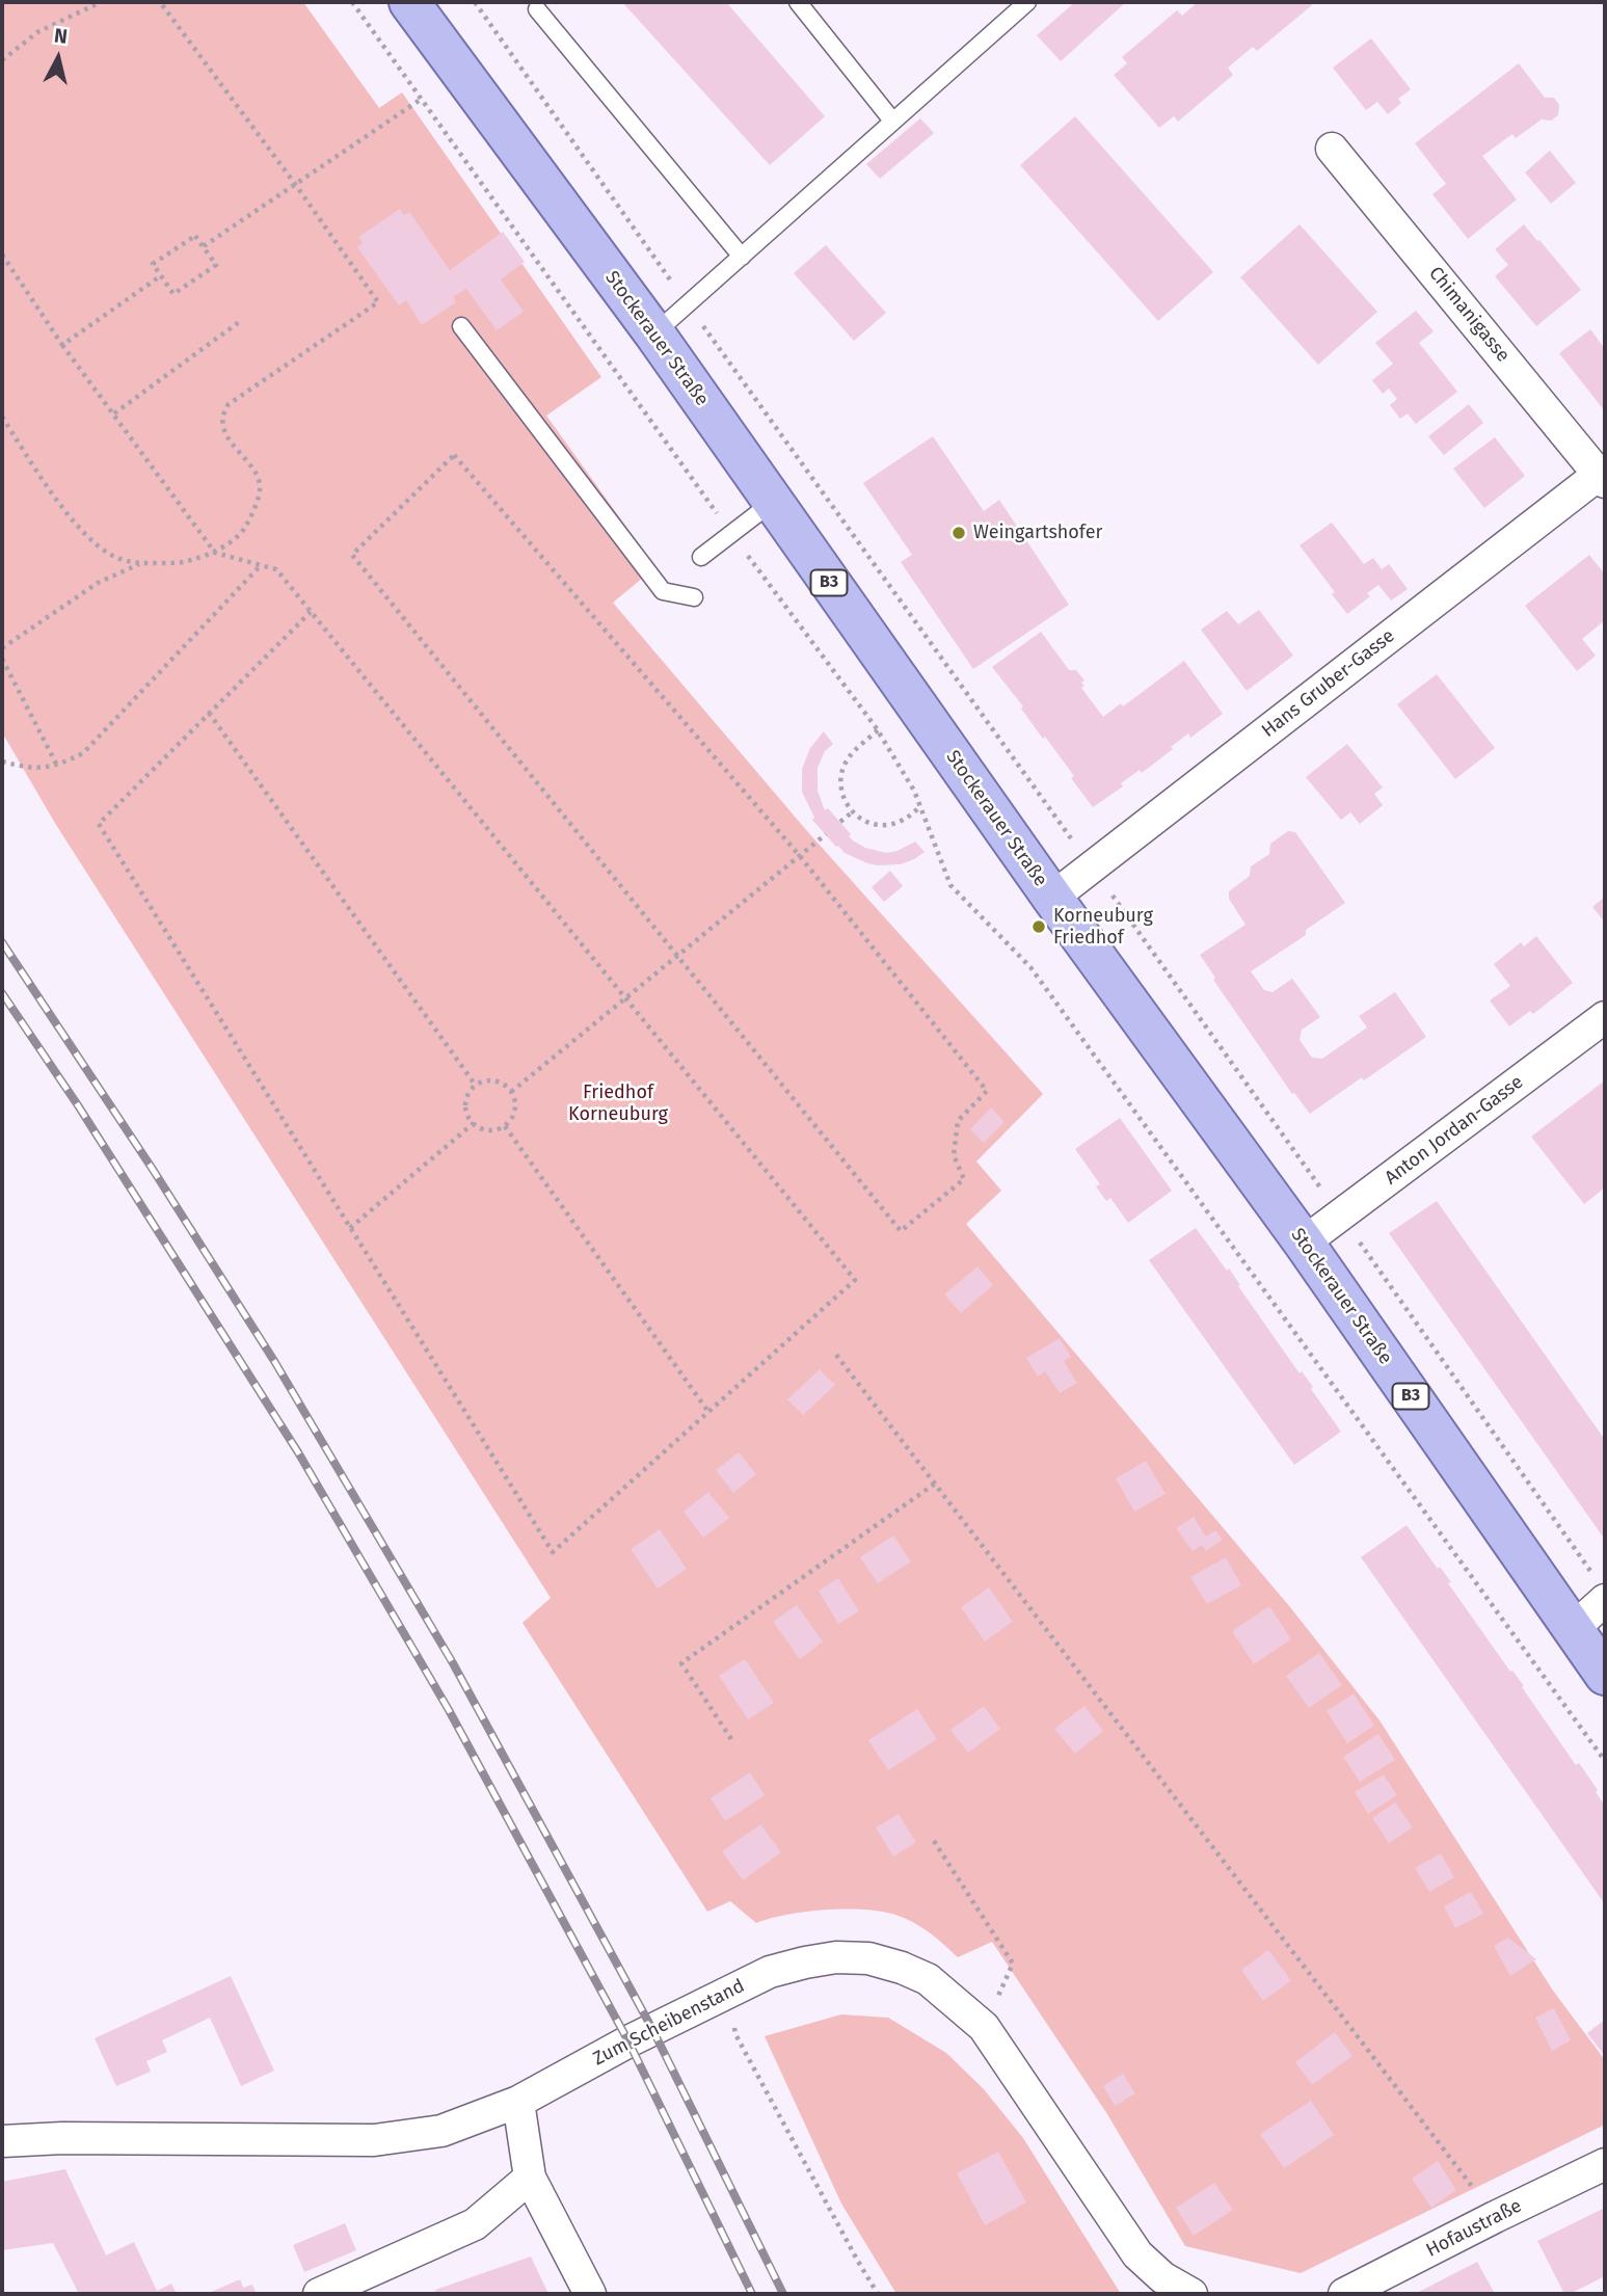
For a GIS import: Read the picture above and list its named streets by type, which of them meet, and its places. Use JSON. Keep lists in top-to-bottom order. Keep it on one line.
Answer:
{"streets":{"main road":["Stockerauer Straße","B3"],"street":["Chimanigasse","Hans Gruber-Gasse","Anton Jordan-Gasse","Zum Scheibenstand","Hofaustraße"]},"crossings":[["Chimanigasse","Hans Gruber-Gasse"],["Stockerauer Straße","Hans Gruber-Gasse"],["Stockerauer Straße","Anton Jordan-Gasse"]],"parks":["Friedhof Korneuburg"],"places":["Weingartshofer","Korneuburg Friedhof"],"north":"top"}
